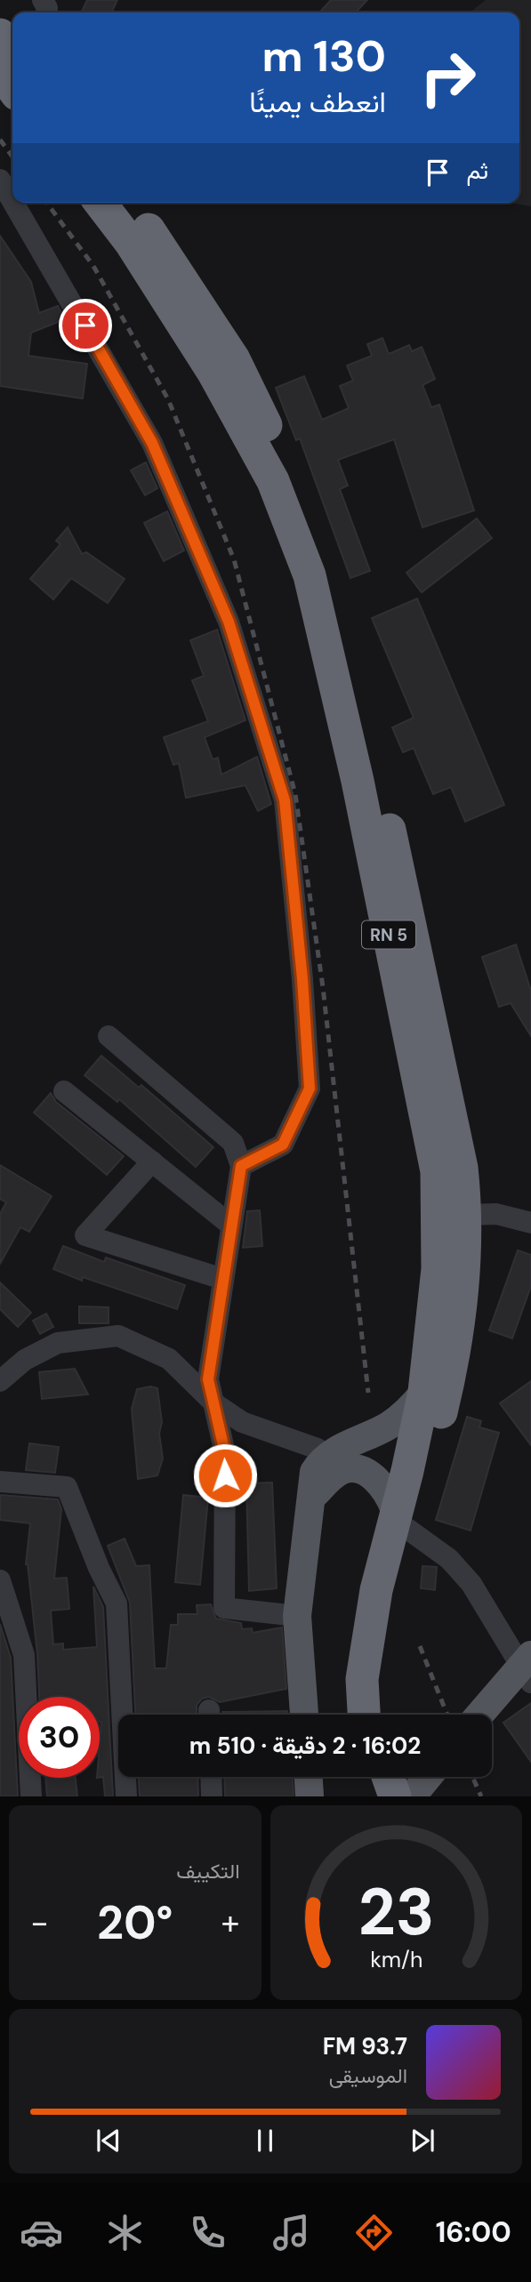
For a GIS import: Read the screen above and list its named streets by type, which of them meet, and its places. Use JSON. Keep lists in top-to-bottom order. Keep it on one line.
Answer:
{"streets":{"highway":["RN 5"]},"page":{"turn":["130 m","انعطف يمينًا"],"then":"ثم","limit":"30","trip":"16:02 · 2 دقيقة · 510 m","tile":"التكييف","heat":["−","20°","+"],"song":["93.7 FM","الموسيقى"],"tabs":"16:00","gauge":["23","km/h"]}}
